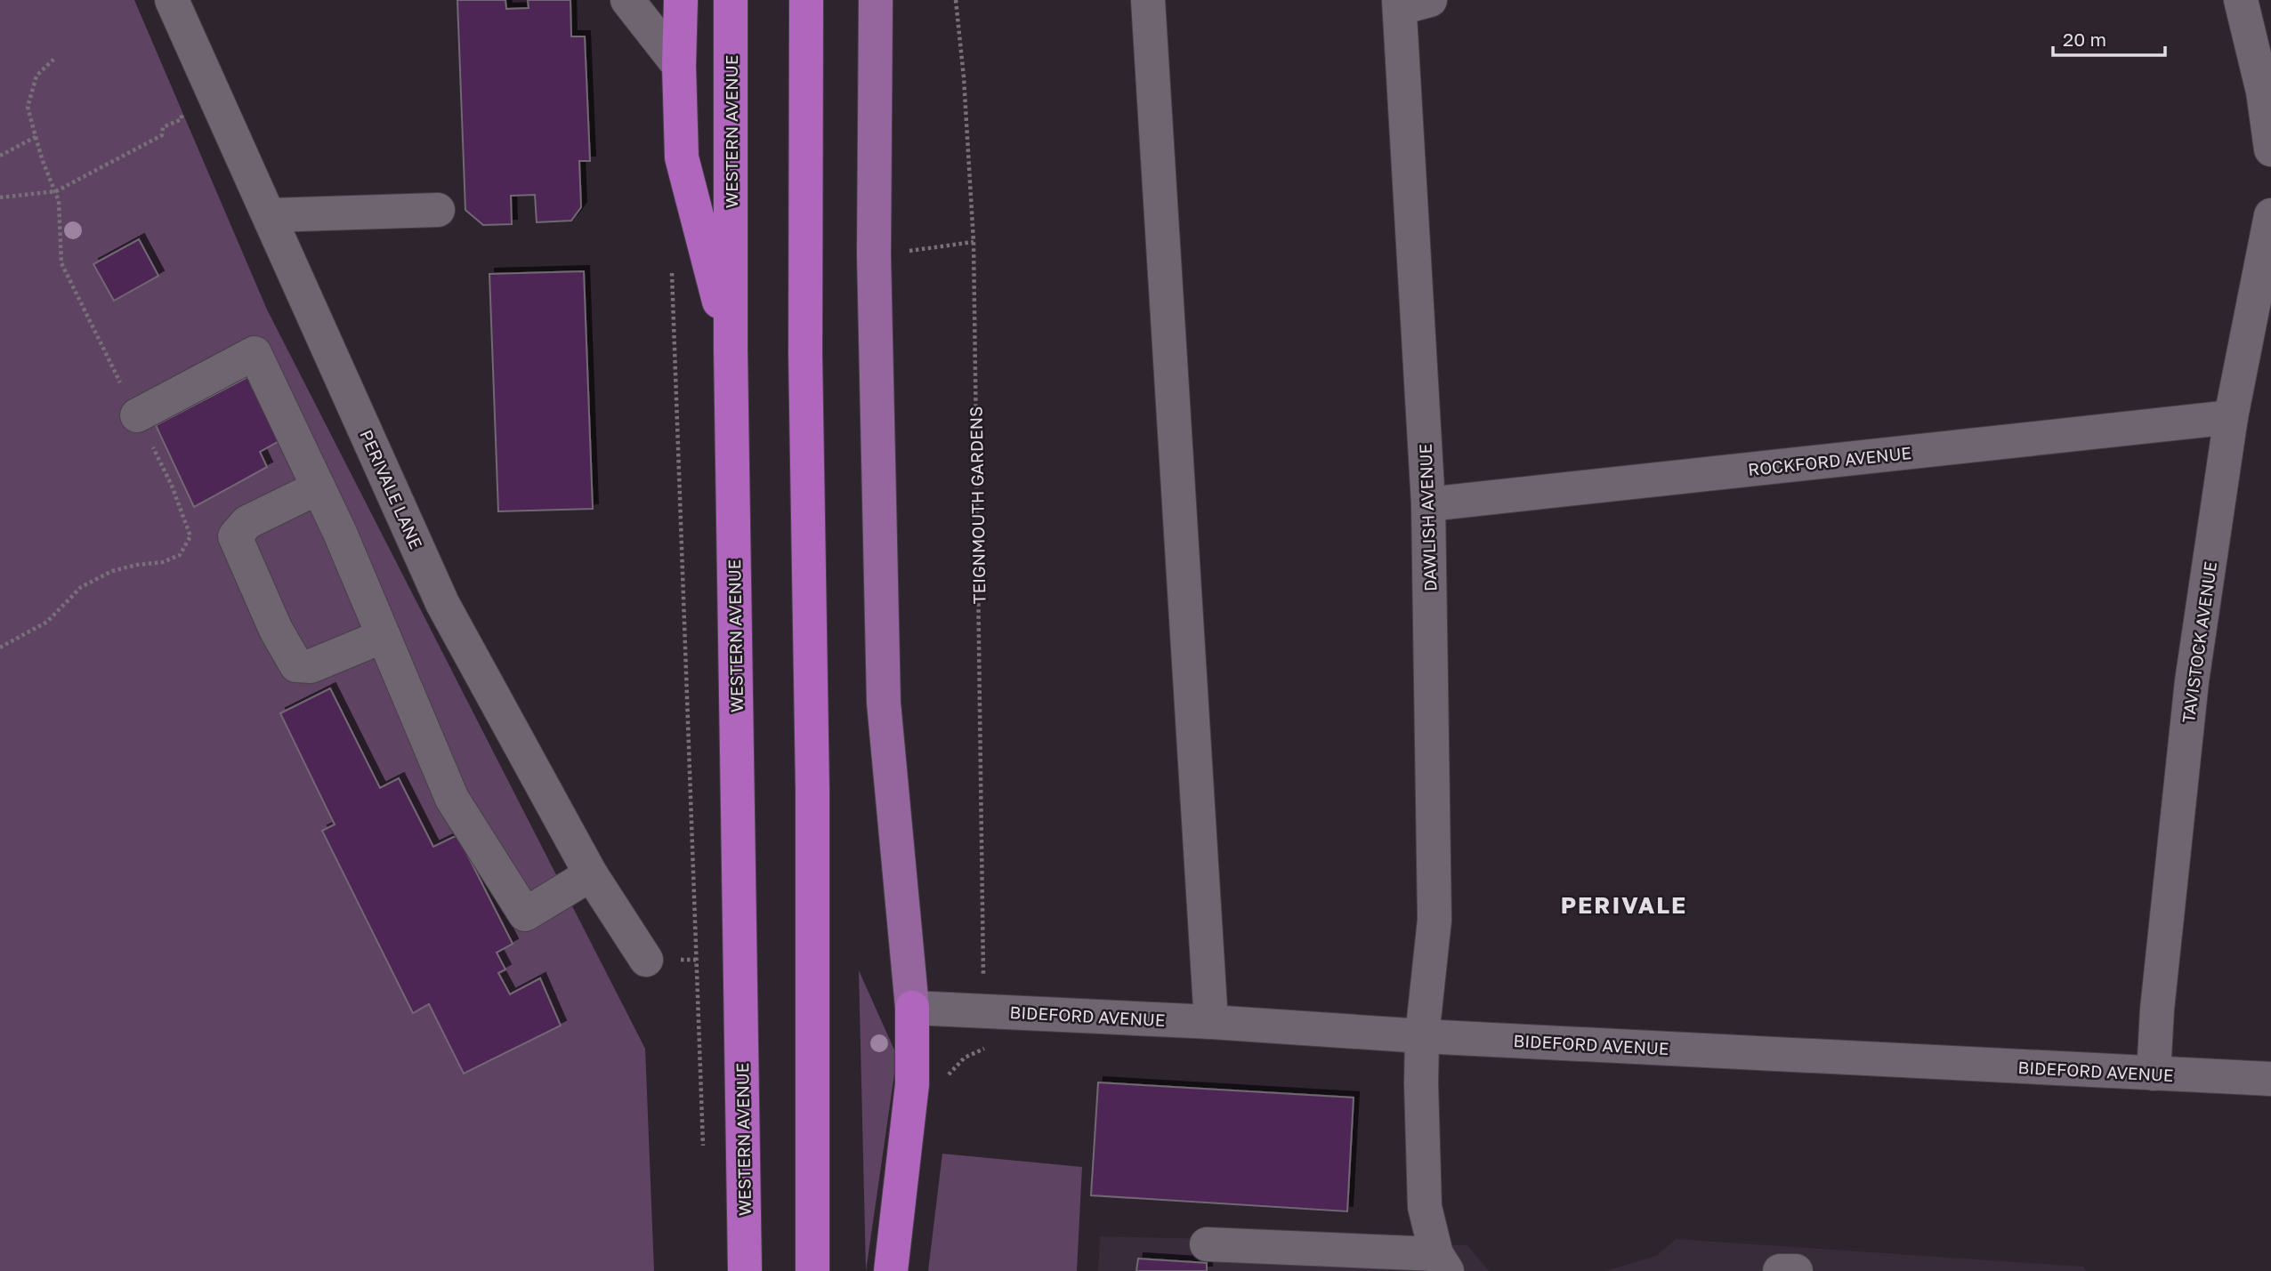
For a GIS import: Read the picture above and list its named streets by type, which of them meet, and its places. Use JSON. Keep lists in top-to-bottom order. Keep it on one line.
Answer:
{"streets":{"highway":["WESTERN AVENUE"],"street":["ROCKFORD AVENUE","PERIVALE LANE","DAWLISH AVENUE","TAVISTOCK AVENUE","BIDEFORD AVENUE"],"path":["TEIGNMOUTH GARDENS"]},"crossings":[["ROCKFORD AVENUE","DAWLISH AVENUE"],["ROCKFORD AVENUE","TAVISTOCK AVENUE"],["TEIGNMOUTH GARDENS","BIDEFORD AVENUE"],["DAWLISH AVENUE","BIDEFORD AVENUE"],["TAVISTOCK AVENUE","BIDEFORD AVENUE"]],"districts":["PERIVALE"],"scale_bar":"20 m"}
